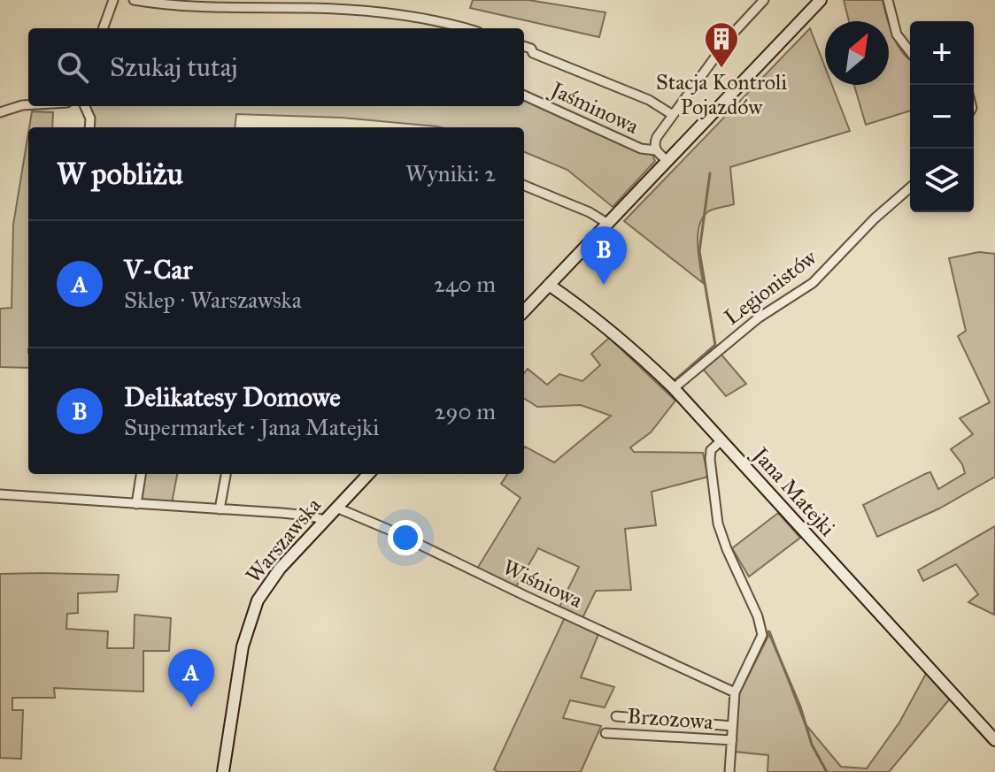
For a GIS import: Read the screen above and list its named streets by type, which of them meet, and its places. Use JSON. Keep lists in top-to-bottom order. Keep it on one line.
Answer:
{"streets":{"main road":["Jana Matejki","Warszawska"],"street":["Jaśminowa","Legionistów","Wiśniowa","Brzozowa"]},"crossings":[["Legionistów","Jana Matejki"],["Warszawska","Wiśniowa"]],"places":{"building":["Stacja Kontroli Pojazdów"]},"north":"top right","page":{"map_buttons":["+","−"],"search":"Szukaj tutaj","heading":["W pobliżu","Wyniki: 2"],"list":[{"mark":"A","name":"V-Car","note":"Sklep · Warszawska","value":"240 m"},{"mark":"B","name":"Delikatesy Domowe","note":"Supermarket · Jana Matejki","value":"290 m"}],"pins":["B","A"]}}
